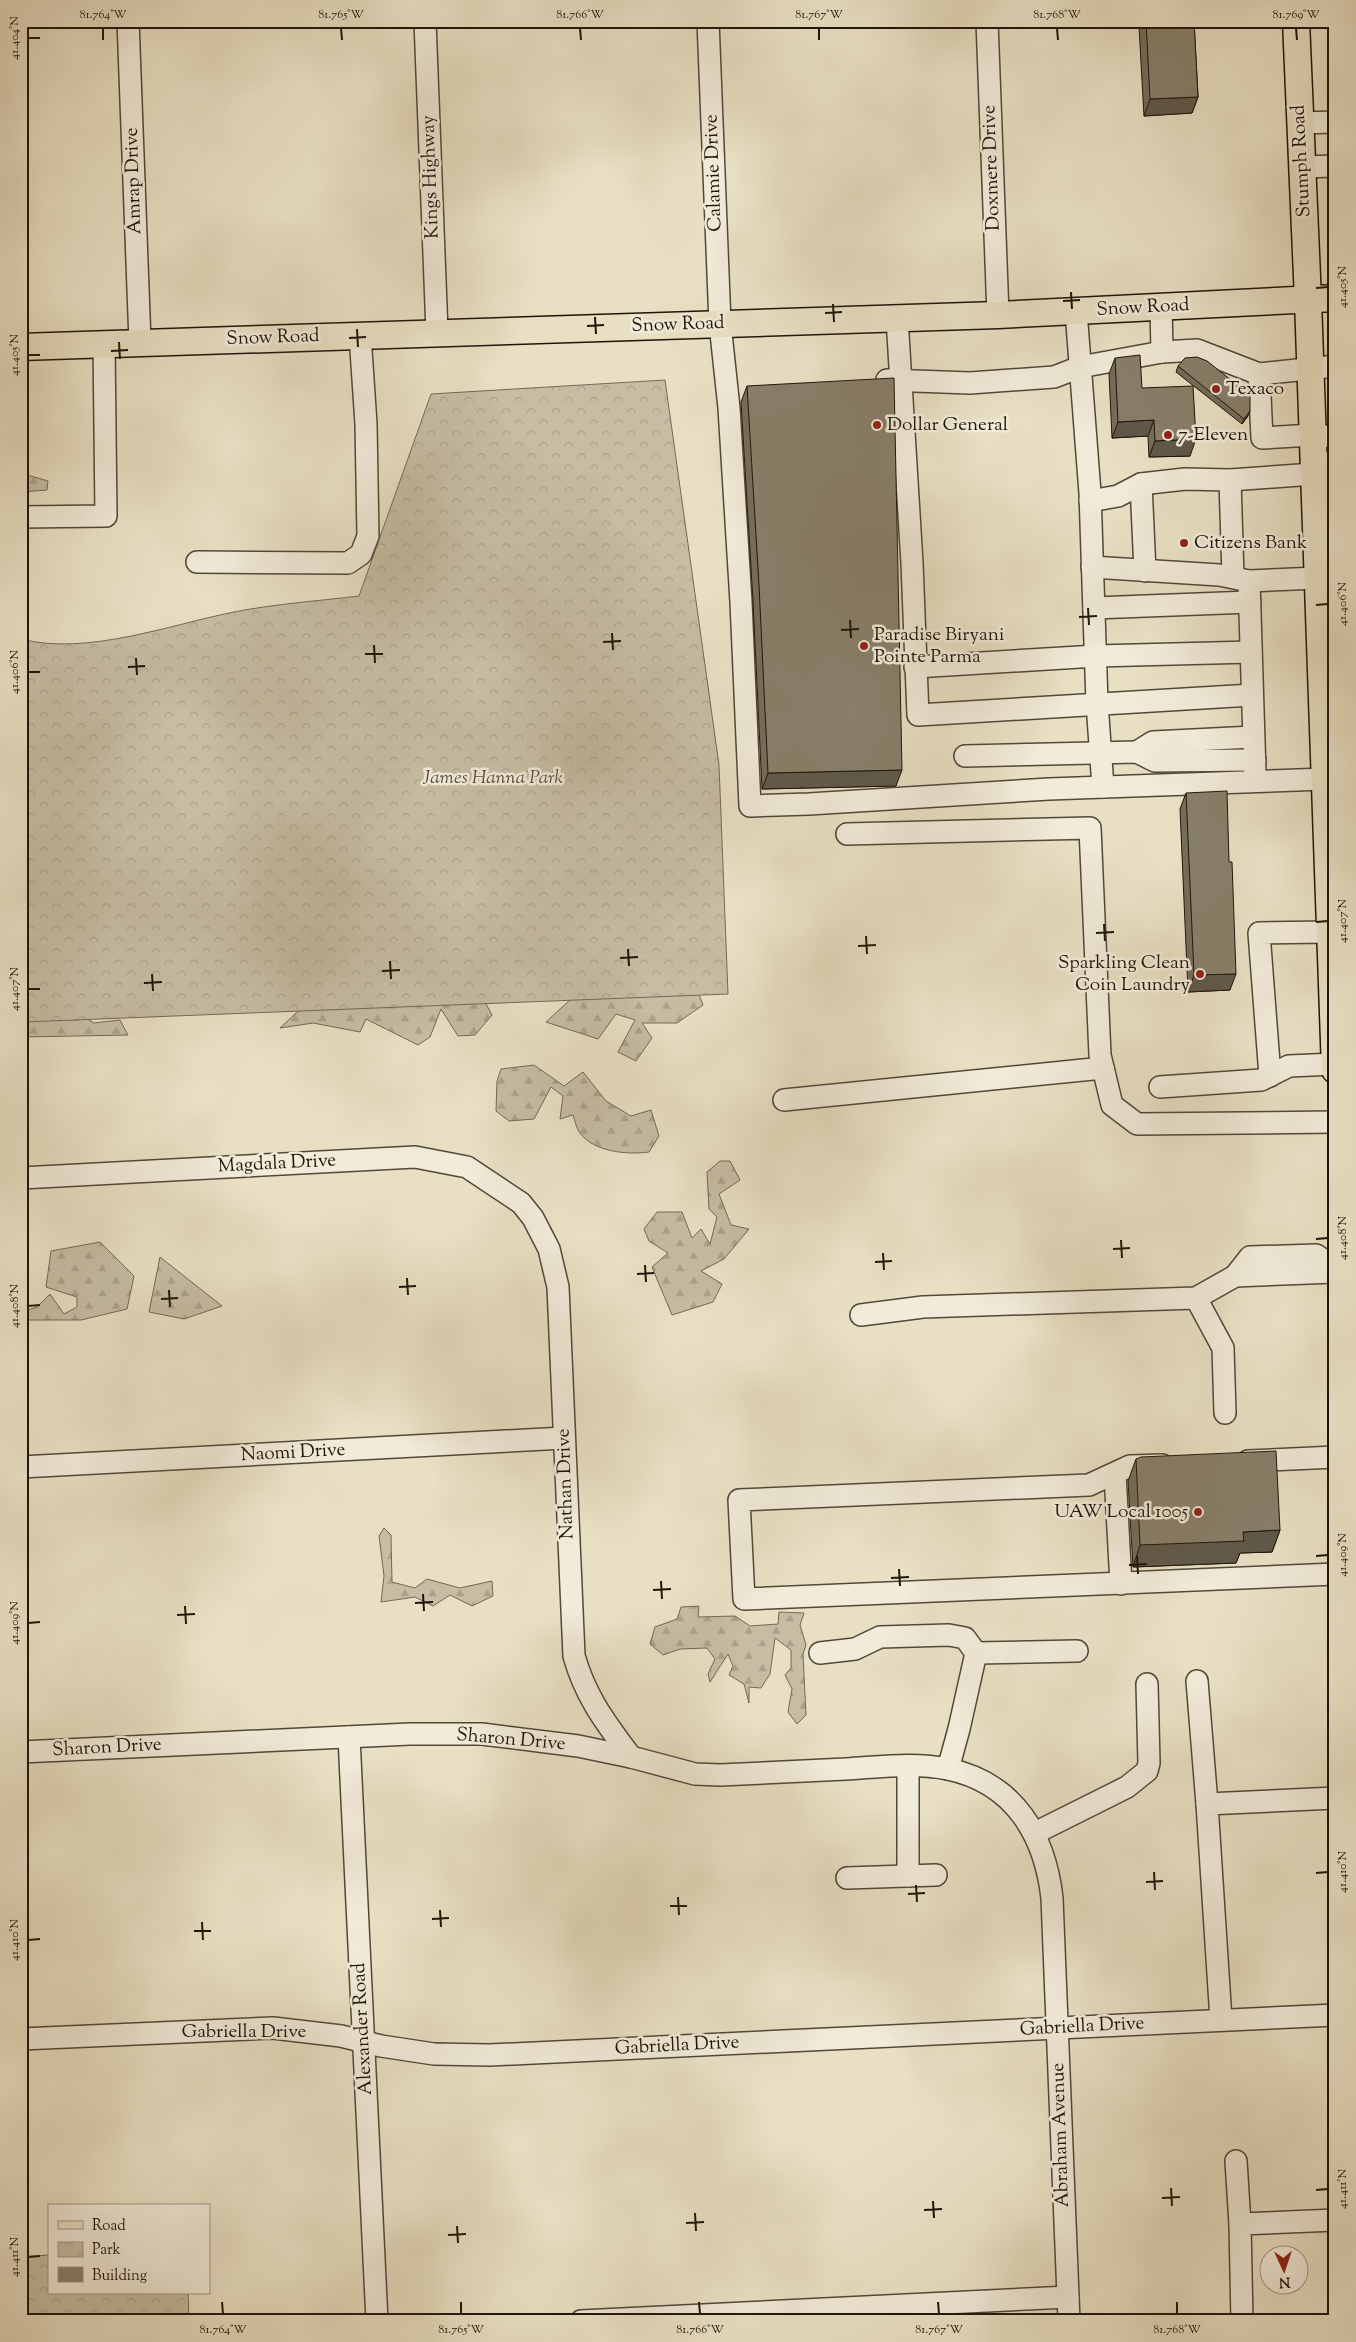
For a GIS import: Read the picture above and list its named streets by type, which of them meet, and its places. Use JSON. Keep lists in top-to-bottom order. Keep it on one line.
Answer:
{"streets":{"main road":["Stumph Road","Snow Road"],"street":["Doxmere Drive","Calamie Drive","Kings Highway","Amrap Drive","Magdala Drive","Naomi Drive","Nathan Drive","Sharon Drive","Gabriella Drive","Alexander Road","Abraham Avenue"]},"crossings":[["Stumph Road","Snow Road"],["Doxmere Drive","Snow Road"],["Calamie Drive","Snow Road"],["Kings Highway","Snow Road"],["Amrap Drive","Snow Road"],["Magdala Drive","Nathan Drive"],["Naomi Drive","Nathan Drive"],["Nathan Drive","Sharon Drive"],["Sharon Drive","Alexander Road"],["Sharon Drive","Abraham Avenue"],["Gabriella Drive","Alexander Road"],["Gabriella Drive","Abraham Avenue"]],"parks":["James Hanna Park"],"places":["Texaco","Dollar General","7-Eleven","Citizens Bank","Paradise Biryani Pointe Parma","Sparkling Clean Coin Laundry","UAW Local 1005"],"legend":["Road","Park","Building"],"north":"bottom","coordinates":["81.764°W","81.765°W","81.766°W","81.767°W","81.768°W","81.769°W","41.404°N","41.405°N","41.406°N","41.407°N","41.408°N","41.409°N","41.410°N","41.411°N"]}
